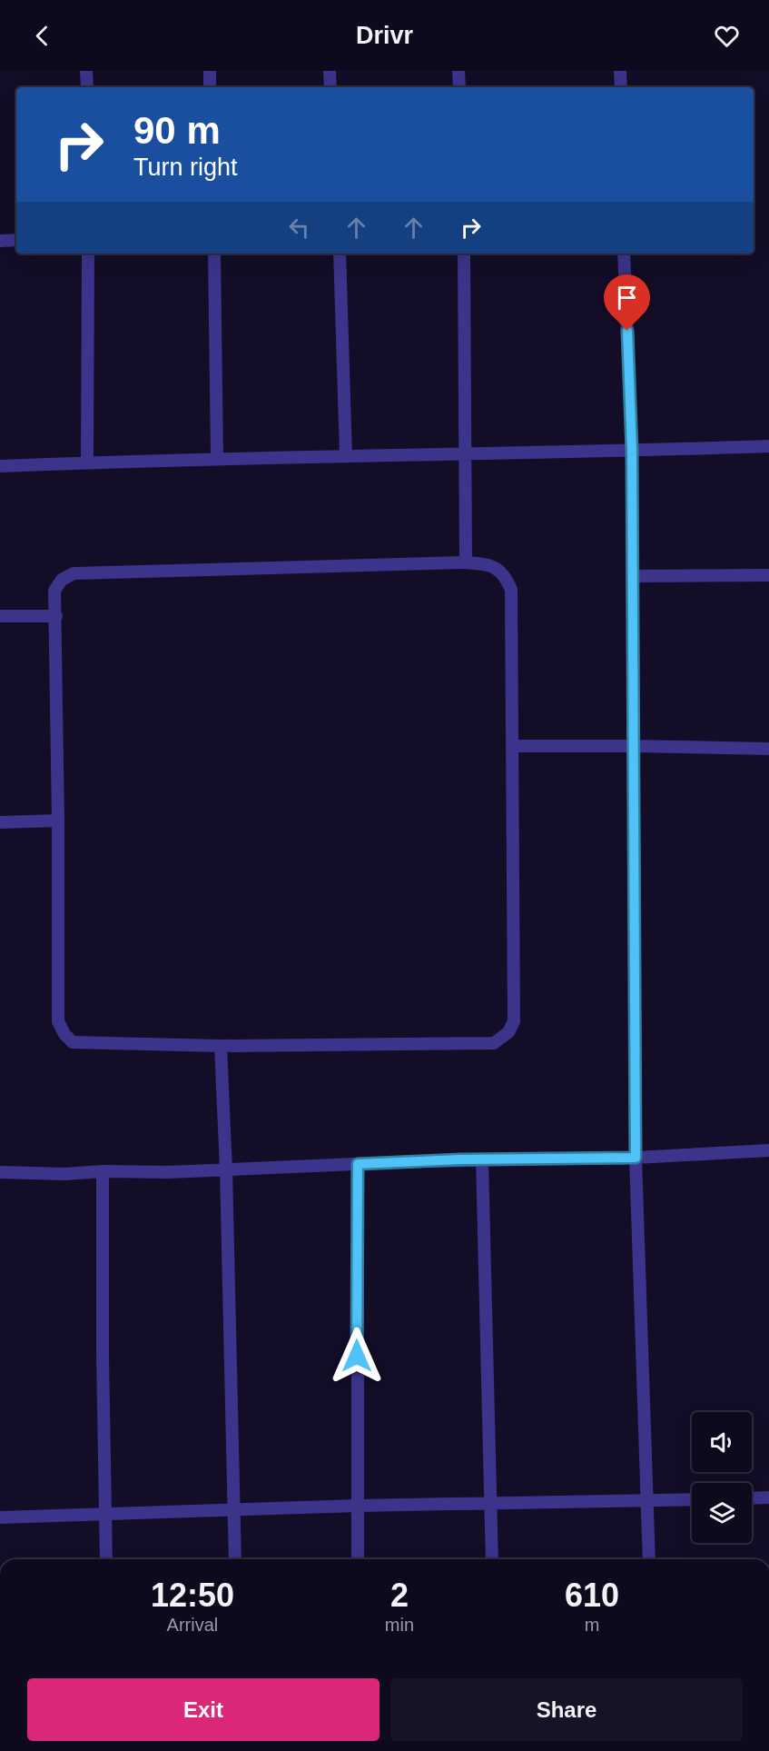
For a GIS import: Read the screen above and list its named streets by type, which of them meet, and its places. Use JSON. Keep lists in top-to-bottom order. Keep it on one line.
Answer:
{"page":{"header":"Drivr","turn":["90 m","Turn right"],"eta":["12:50","Arrival","2","min","610","m"],"buttons":["Exit","Share"]}}
